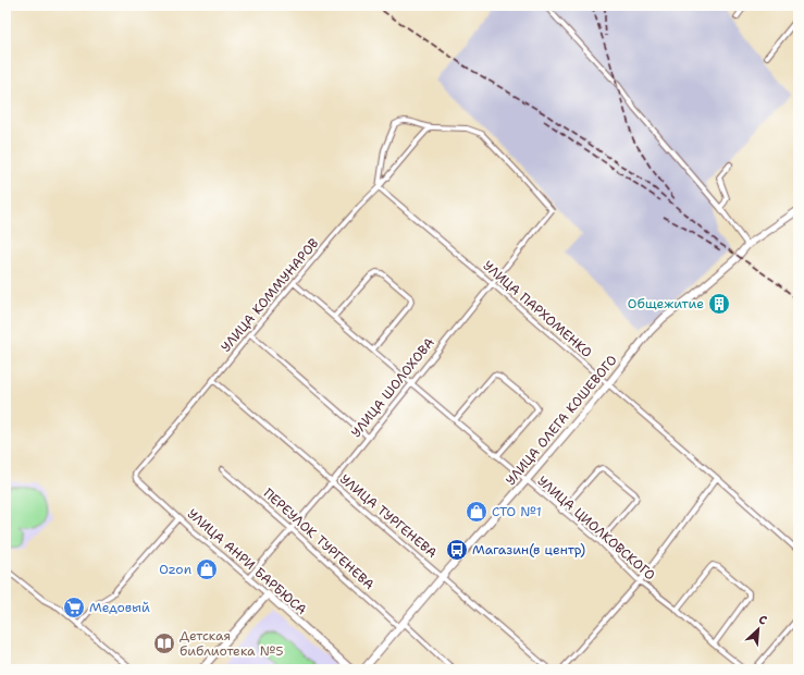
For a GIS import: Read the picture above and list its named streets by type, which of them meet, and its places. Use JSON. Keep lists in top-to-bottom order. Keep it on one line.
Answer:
{"streets":{"street":["УЛИЦА КОММУНАРОВ","УЛИЦА ПАРХОМЕНКО","УЛИЦА ШОЛОХОВА","УЛИЦА ОЛЕГА КОШЕВОГО","УЛИЦА ТУРГЕНЕВА","УЛИЦА ЦИОЛКОВСКОГО","ПЕРЕУЛОК ТУРГЕНЕВА","УЛИЦА АНРИ БАРБЮСА"]},"crossings":[["УЛИЦА КОММУНАРОВ","УЛИЦА ПАРХОМЕНКО"],["УЛИЦА КОММУНАРОВ","УЛИЦА ШОЛОХОВА"],["УЛИЦА КОММУНАРОВ","УЛИЦА ТУРГЕНЕВА"],["УЛИЦА КОММУНАРОВ","УЛИЦА ЦИОЛКОВСКОГО"],["УЛИЦА КОММУНАРОВ","УЛИЦА АНРИ БАРБЮСА"],["УЛИЦА ПАРХОМЕНКО","УЛИЦА ШОЛОХОВА"],["УЛИЦА ПАРХОМЕНКО","УЛИЦА ОЛЕГА КОШЕВОГО"],["УЛИЦА ШОЛОХОВА","УЛИЦА ТУРГЕНЕВА"],["УЛИЦА ШОЛОХОВА","УЛИЦА ЦИОЛКОВСКОГО"],["УЛИЦА ШОЛОХОВА","ПЕРЕУЛОК ТУРГЕНЕВА"],["УЛИЦА ШОЛОХОВА","УЛИЦА АНРИ БАРБЮСА"],["УЛИЦА ОЛЕГА КОШЕВОГО","УЛИЦА ТУРГЕНЕВА"],["УЛИЦА ОЛЕГА КОШЕВОГО","УЛИЦА ЦИОЛКОВСКОГО"],["УЛИЦА ОЛЕГА КОШЕВОГО","ПЕРЕУЛОК ТУРГЕНЕВА"]],"places":{"building":["Общежитие"],"shop":["СТО №1","Ozon"],"bus stop":["Магазин(в центр)"],"supermarket":["Медовый"],"library":["Детская библиотека №5"]},"north":"top right"}
